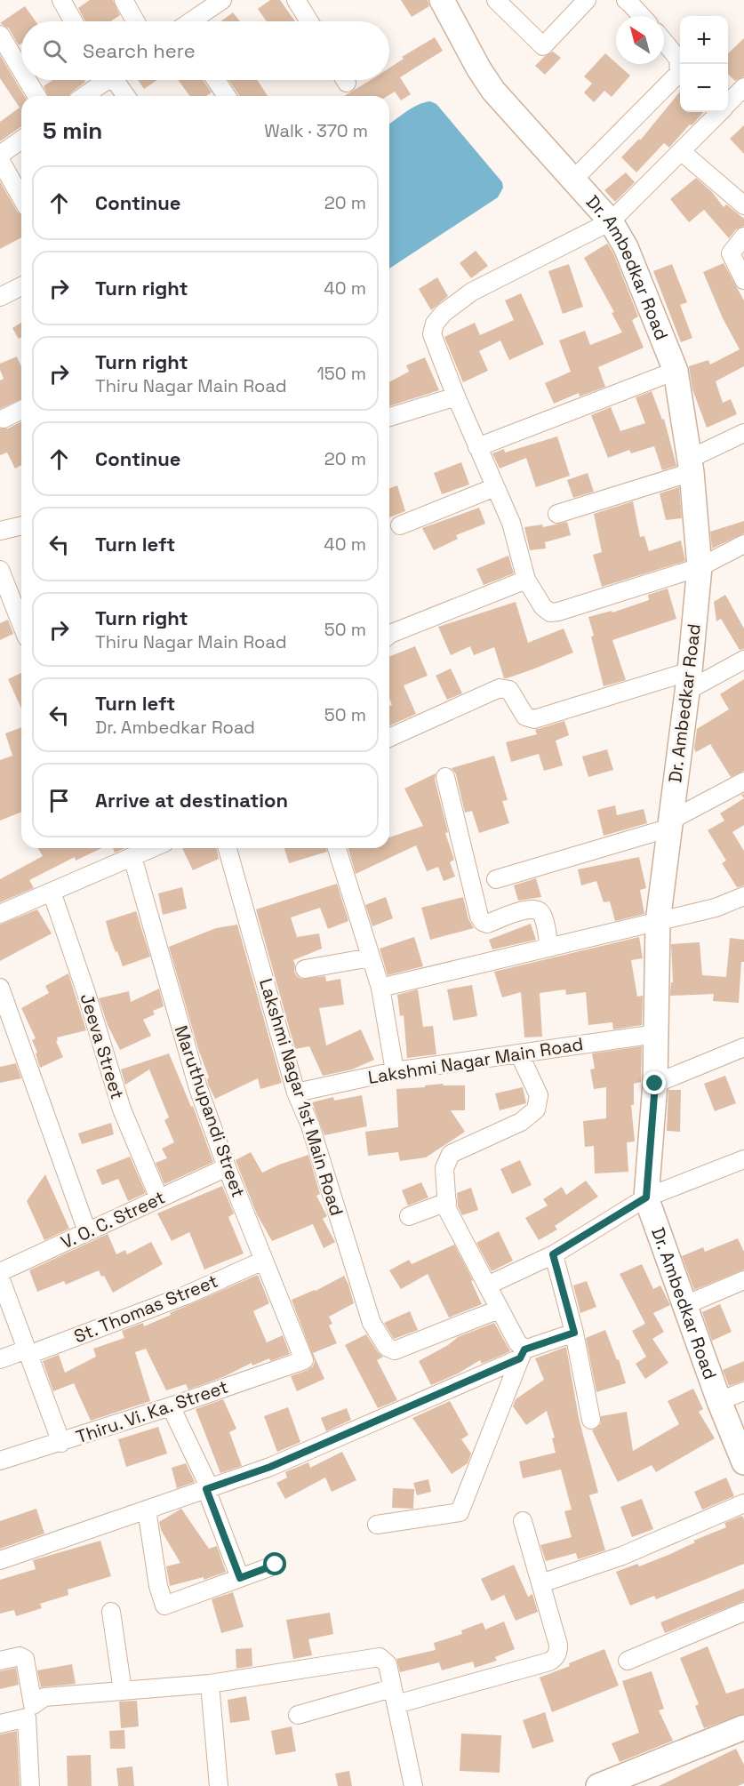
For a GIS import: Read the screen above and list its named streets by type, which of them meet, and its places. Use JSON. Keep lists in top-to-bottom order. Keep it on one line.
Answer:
{"streets":{"street":["Dr. Ambedkar Road","Jeeva Street","Lakshmi Nagar Main Road","Lakshmi Nagar 1st Main Road","Maruthupandi Street","V. O. C. Street","St. Thomas Street","Thiru. Vi. Ka. Street"]},"crossings":[["Dr. Ambedkar Road","Lakshmi Nagar Main Road"],["Jeeva Street","V. O. C. Street"],["Lakshmi Nagar Main Road","Lakshmi Nagar 1st Main Road"],["Maruthupandi Street","V. O. C. Street"],["Maruthupandi Street","St. Thomas Street"],["Maruthupandi Street","Thiru. Vi. Ka. Street"]],"north":"top left","page":{"map_buttons":["+","−"],"search":"Search here","heading":["5 min","Walk · 370 m"],"list":[["Continue","20 m"],["Turn right","40 m"],["Turn right","Thiru Nagar Main Road","150 m"],["Continue","20 m"],["Turn left","40 m"],["Turn right","Thiru Nagar Main Road","50 m"],["Turn left","Dr. Ambedkar Road","50 m"],"Arrive at destination"]}}
